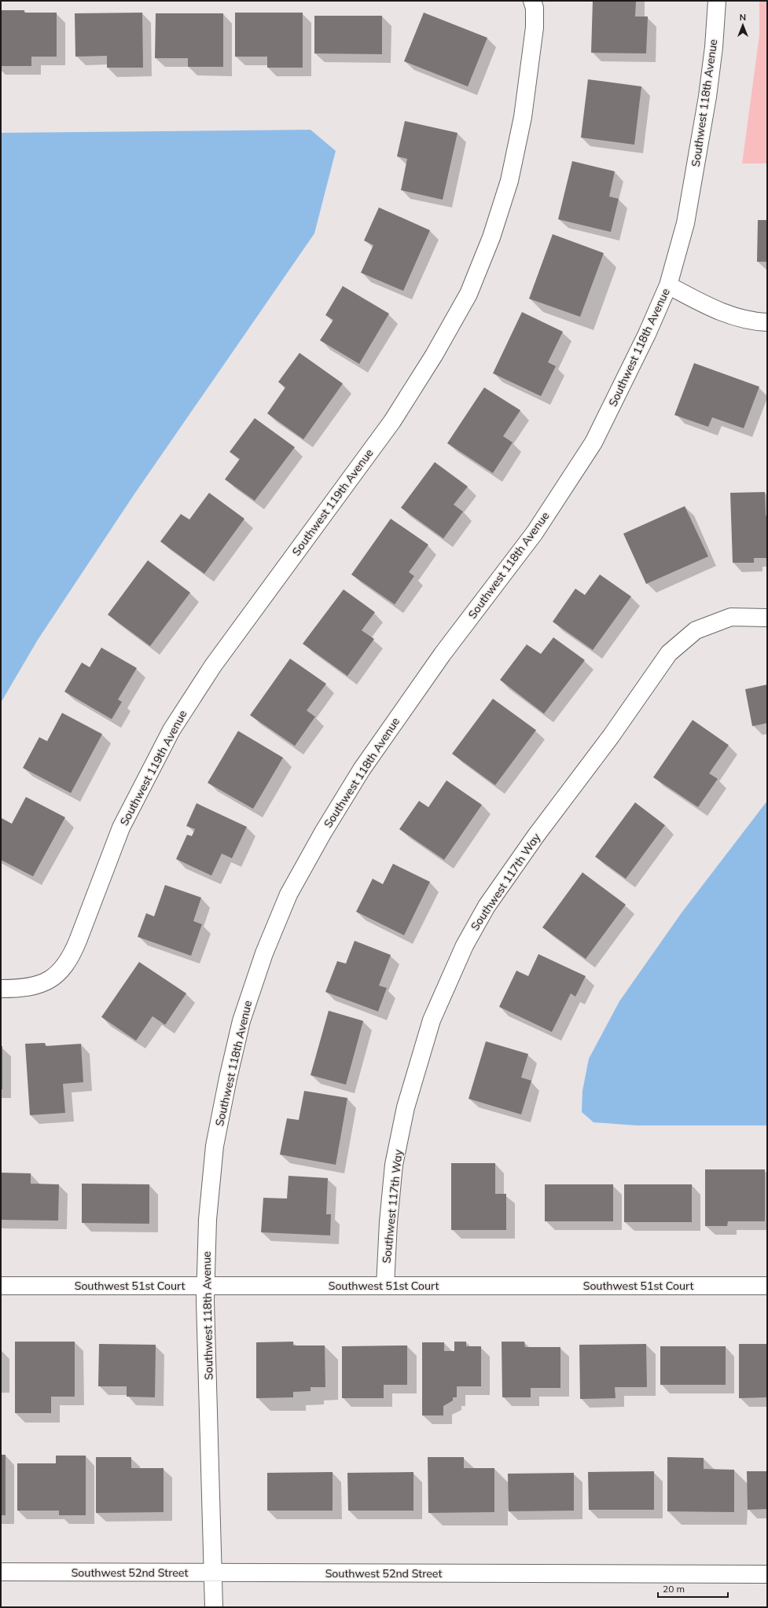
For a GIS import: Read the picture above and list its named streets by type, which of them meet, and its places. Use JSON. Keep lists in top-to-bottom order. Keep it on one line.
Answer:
{"streets":{"street":["Southwest 118th Avenue","Southwest 119th Avenue","Southwest 117th Way","Southwest 51st Court","Southwest 52nd Street"]},"crossings":[["Southwest 118th Avenue","Southwest 51st Court"],["Southwest 118th Avenue","Southwest 52nd Street"],["Southwest 117th Way","Southwest 51st Court"]],"scale_bar":"20 m","north":"top"}
